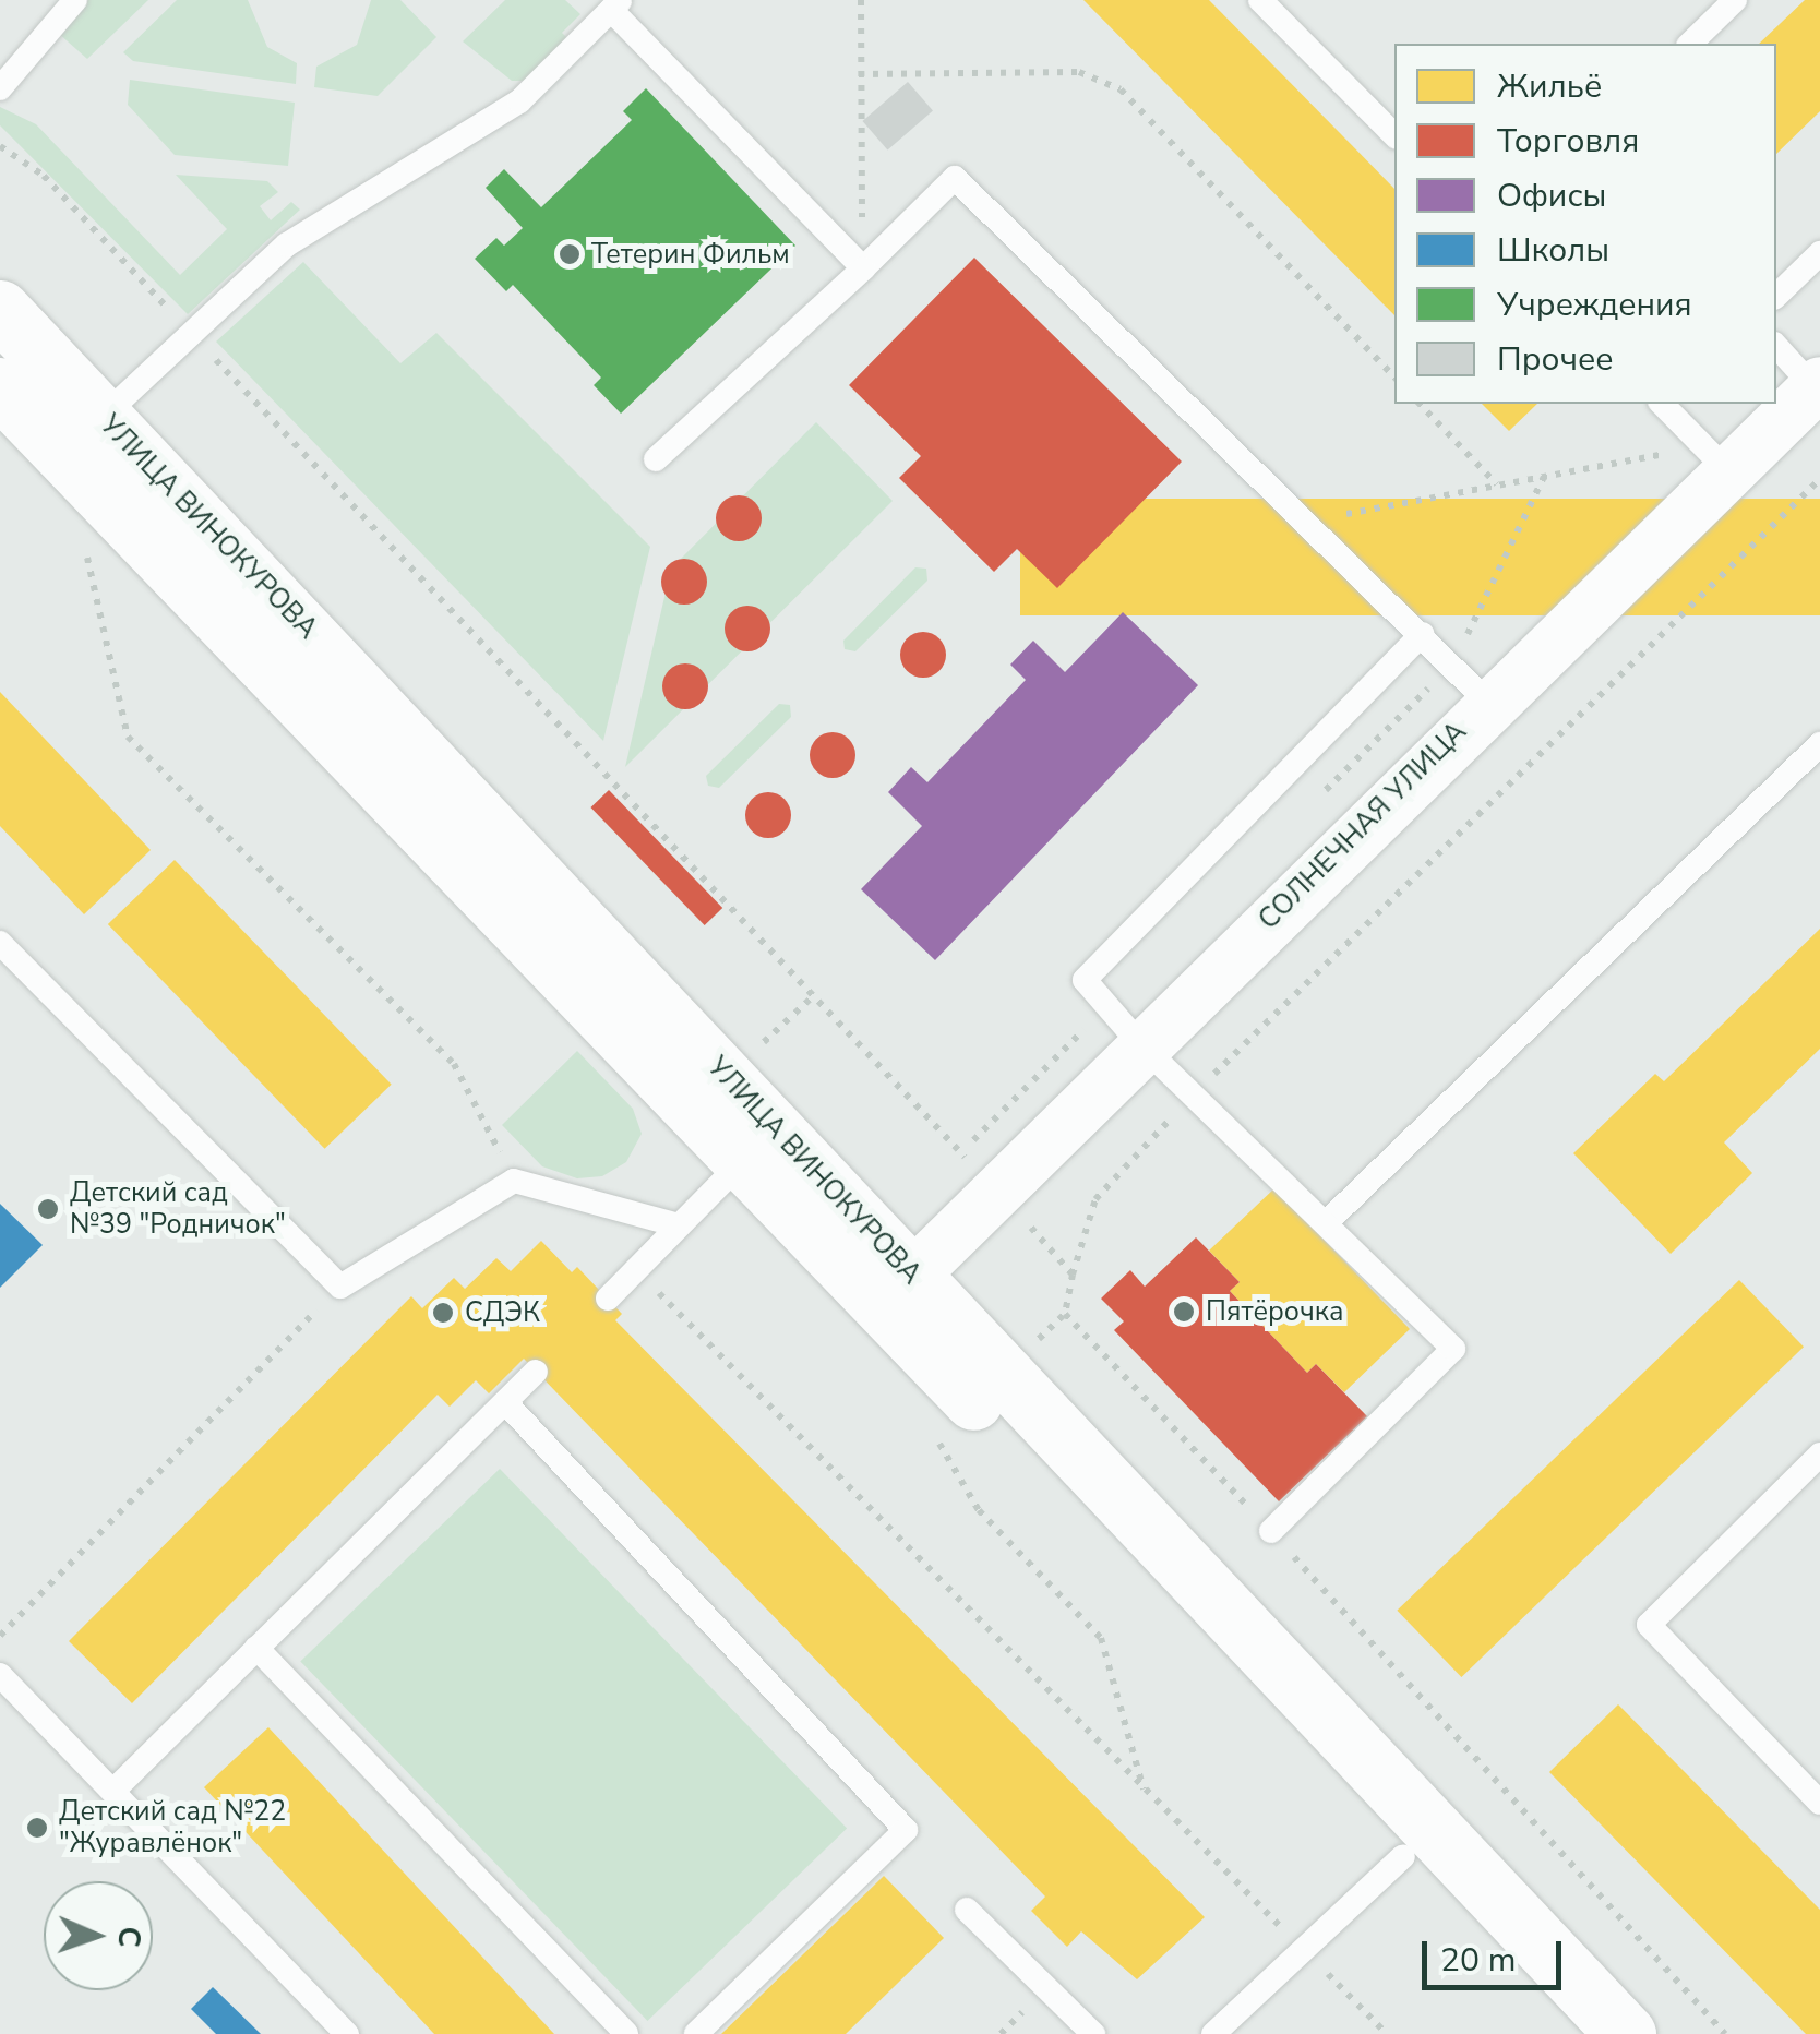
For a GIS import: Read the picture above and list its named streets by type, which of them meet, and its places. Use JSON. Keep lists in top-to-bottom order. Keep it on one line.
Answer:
{"streets":{"main road":["УЛИЦА ВИНОКУРОВА"],"street":["СОЛНЕЧНАЯ УЛИЦА"]},"crossings":[["УЛИЦА ВИНОКУРОВА","СОЛНЕЧНАЯ УЛИЦА"]],"places":["Тетерин Фильм","Детский сад №39 \"Родничок\"","Пятёрочка","СДЭК","Детский сад №22 \"Журавлёнок\""],"legend":["Жильё","Торговля","Офисы","Школы","Учреждения","Прочее"],"scale_bar":"20 m","north":"right"}
